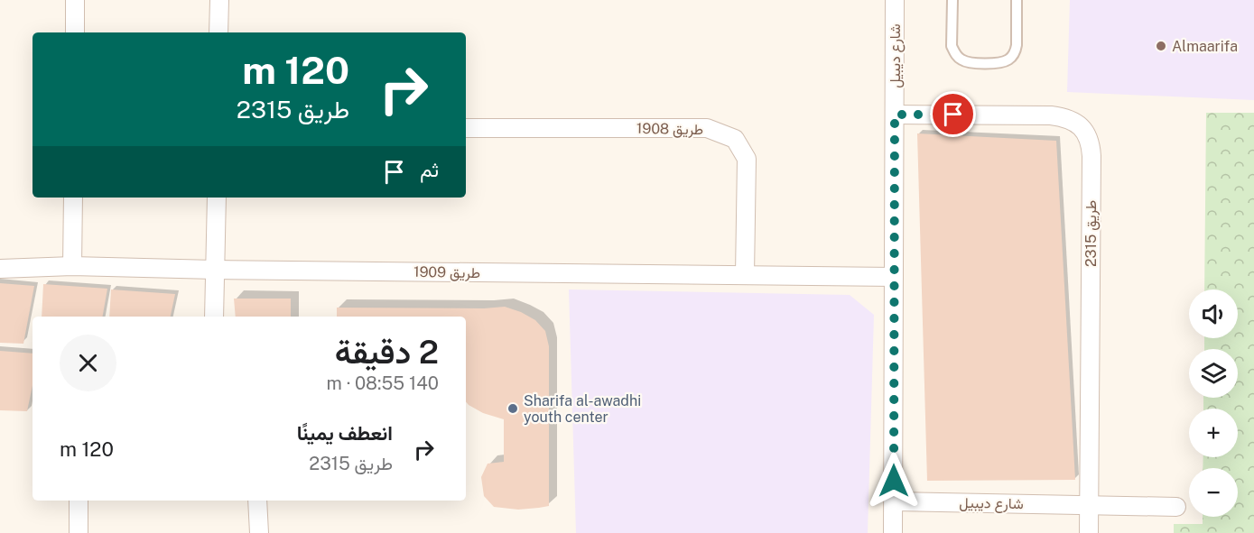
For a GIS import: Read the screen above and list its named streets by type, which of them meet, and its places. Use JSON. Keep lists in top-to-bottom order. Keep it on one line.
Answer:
{"streets":{"street":["شارع ديبيل","طريق 1908","طريق 2315","طريق 1909"]},"crossings":[["شارع ديبيل","طريق 2315"],["شارع ديبيل","طريق 1909"],["طريق 1908","طريق 1909"]],"places":["Almaarifa","Sharifa al-awadhi youth center"],"page":{"turn":["120 m","طريق 2315"],"then":"ثم","map_buttons":["+","−"],"heading":["2 دقيقة","140 m · 08:55"],"list":[{"name":"انعطف يمينًا","note":"طريق 2315","value":"120 m"}]}}
